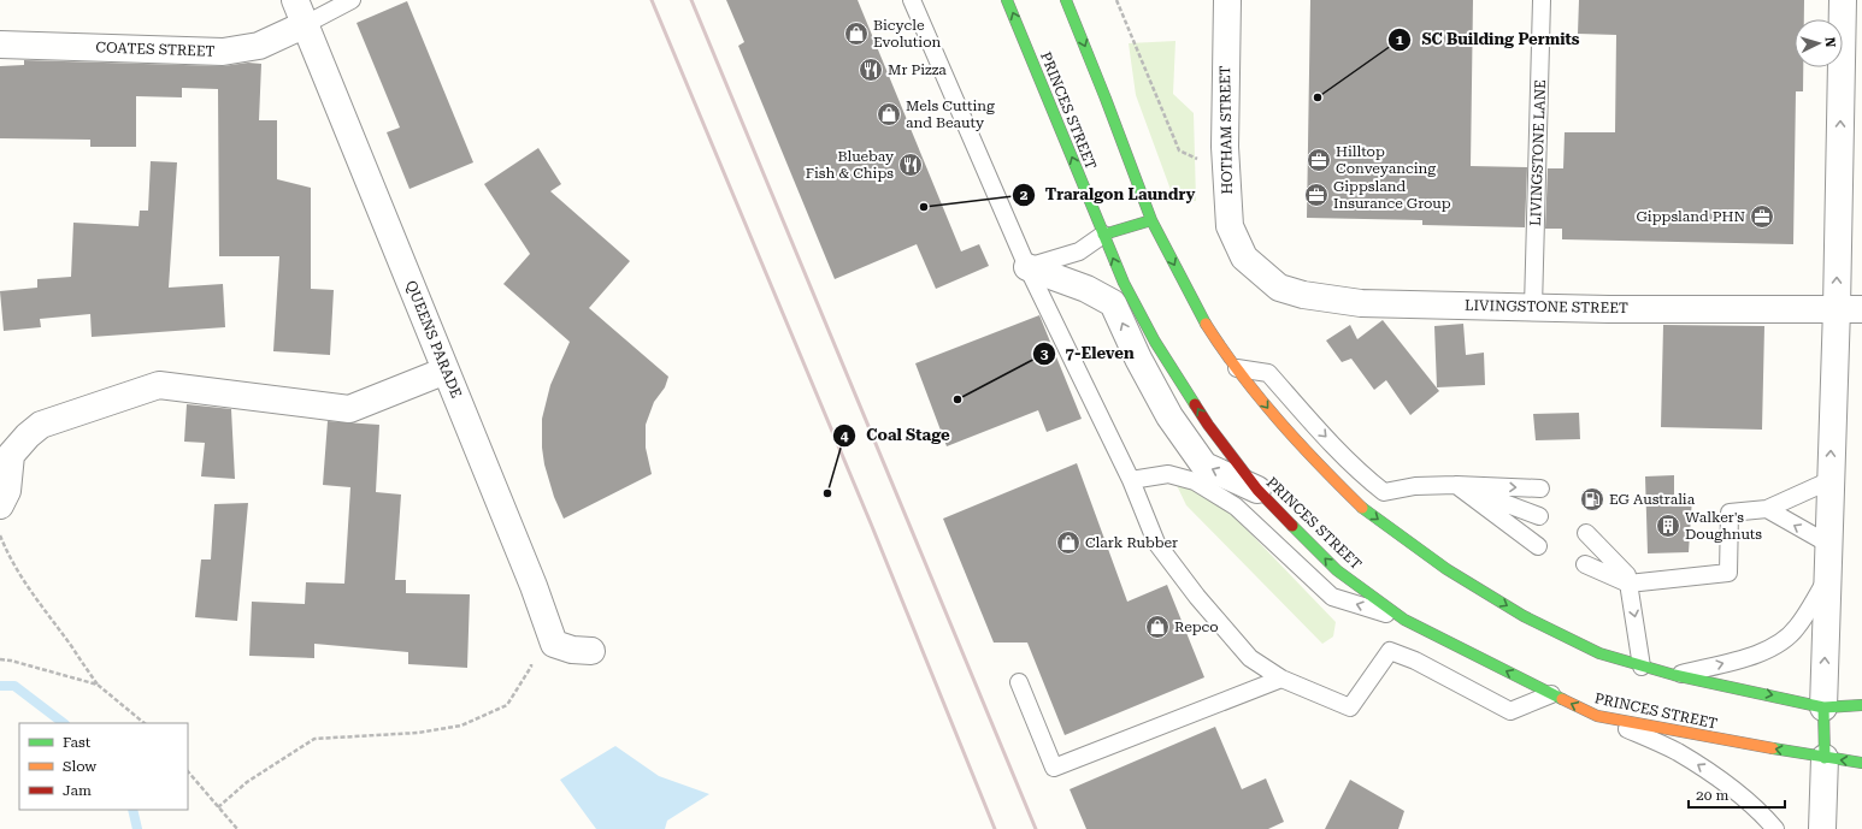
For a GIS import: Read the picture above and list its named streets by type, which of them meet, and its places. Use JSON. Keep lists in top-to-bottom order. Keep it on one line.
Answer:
{"streets":{"highway":["PRINCES STREET"],"street":["COATES STREET","HOTHAM STREET","LIVINGSTONE STREET","QUEENS PARADE"],"lane":["LIVINGSTONE LANE"]},"crossings":[["COATES STREET","QUEENS PARADE"],["HOTHAM STREET","LIVINGSTONE STREET"],["LIVINGSTONE LANE","LIVINGSTONE STREET"]],"places":{"shop":["Bicycle Evolution","Mels Cutting and Beauty","Clark Rubber","Repco"],"restaurant":["Mr Pizza","Bluebay Fish & Chips"],"other":["SC Building Permits","Traralgon Laundry","7-Eleven","Coal Stage"],"office":["Hilltop Conveyancing","Gippsland Insurance Group","Gippsland PHN"],"fuel station":["EG Australia"],"building":["Walker's Doughnuts"]},"legend":["Fast","Slow","Jam"],"scale_bar":"20 m","north":"right"}
